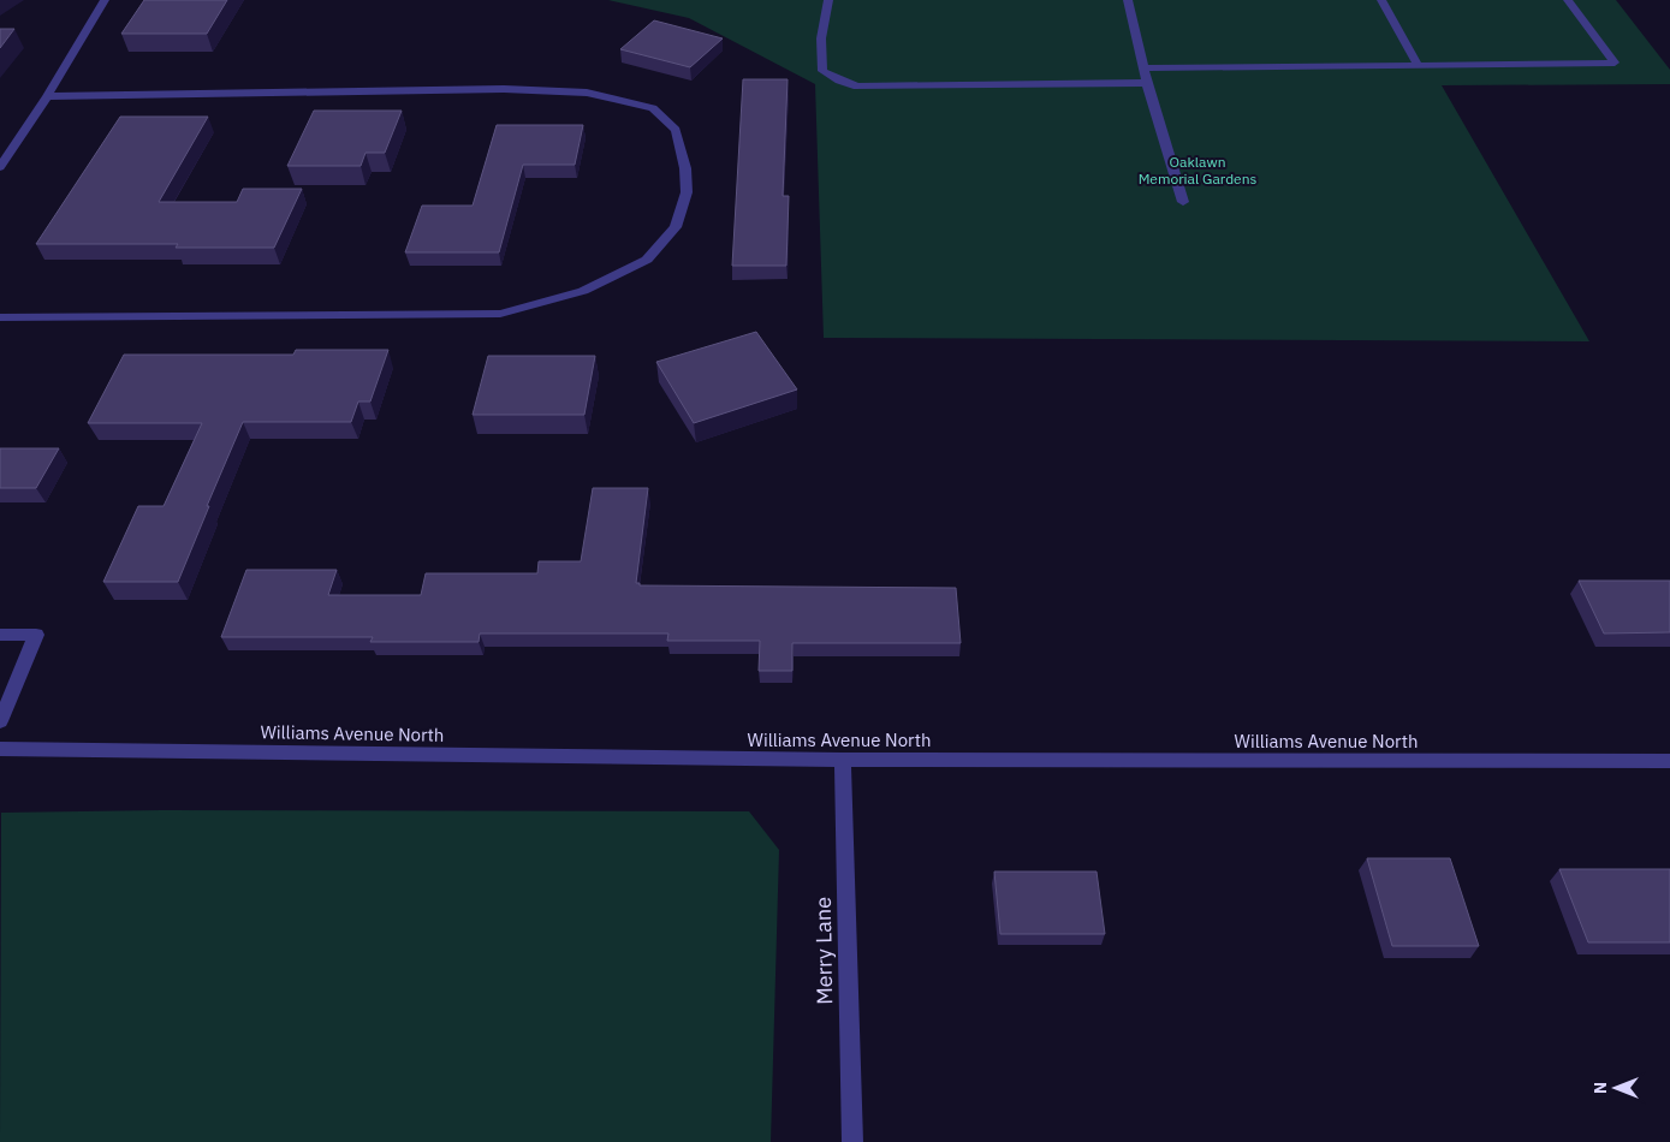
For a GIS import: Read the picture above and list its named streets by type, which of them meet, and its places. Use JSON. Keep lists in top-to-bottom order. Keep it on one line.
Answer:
{"streets":{"street":["Williams Avenue North","Merry Lane"]},"crossings":[["Williams Avenue North","Merry Lane"]],"parks":["Oaklawn Memorial Gardens"],"north":"left"}
